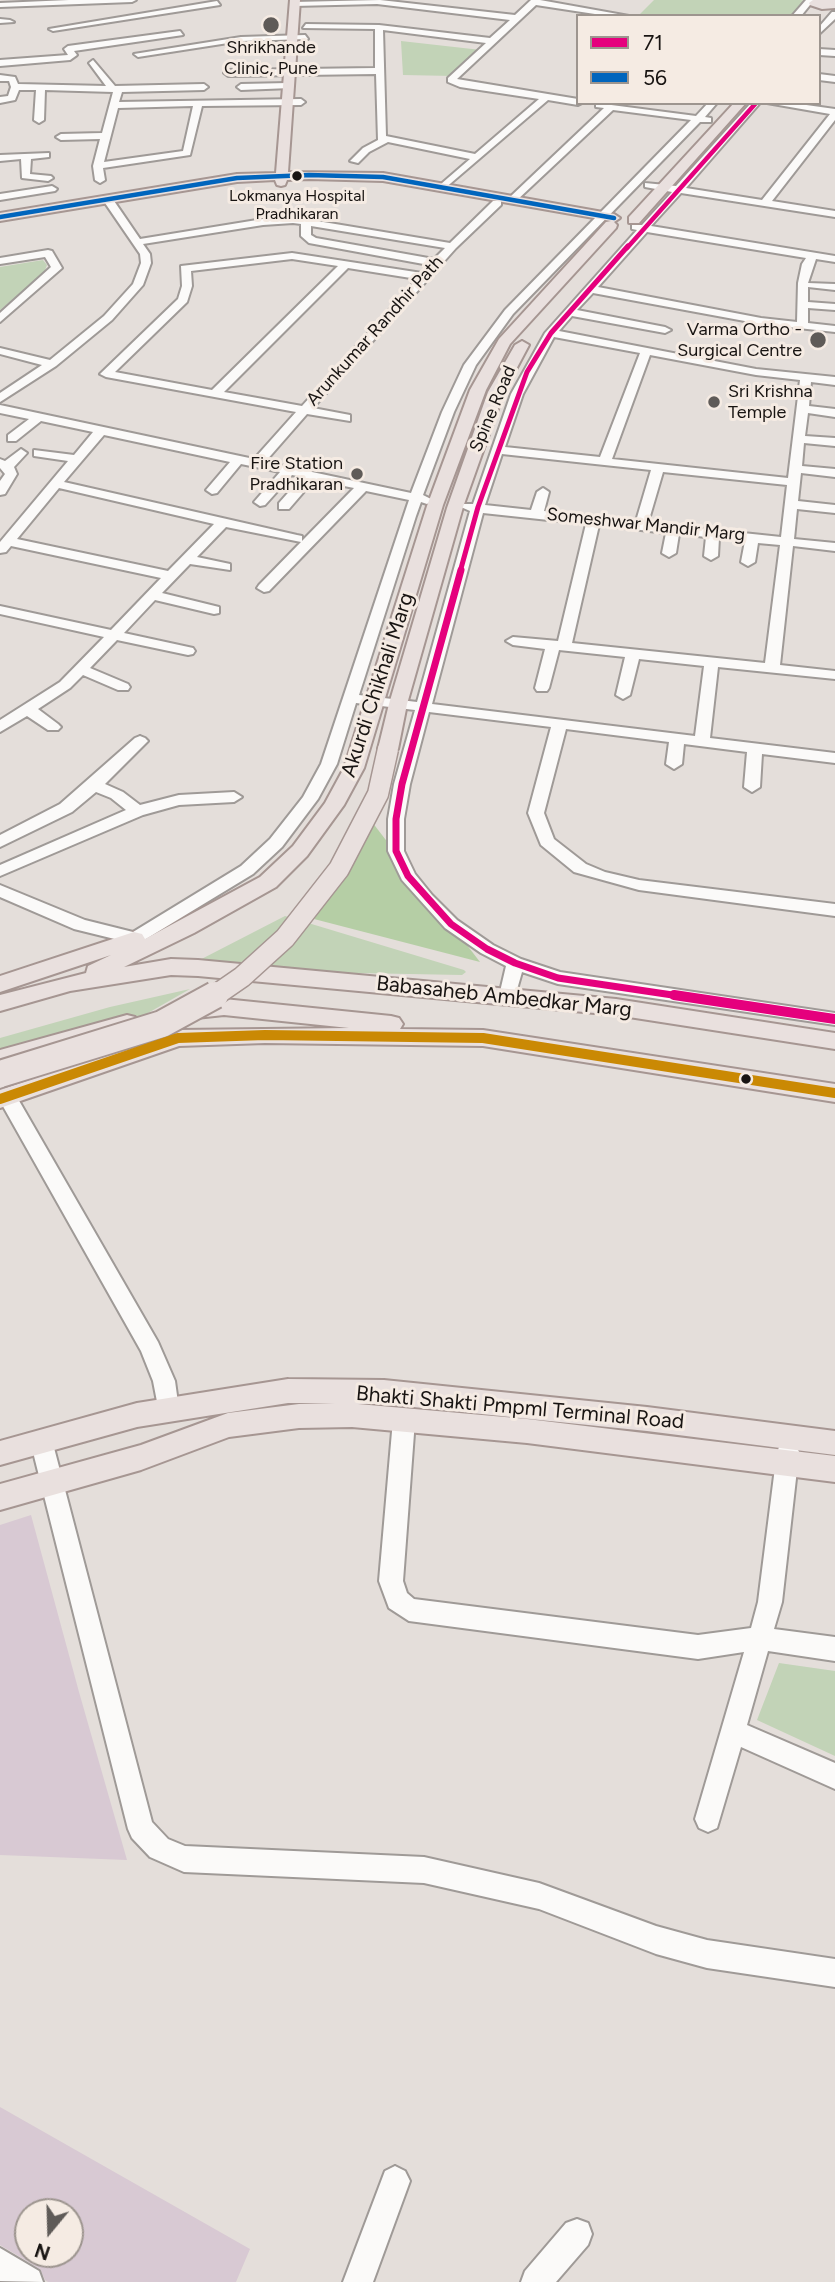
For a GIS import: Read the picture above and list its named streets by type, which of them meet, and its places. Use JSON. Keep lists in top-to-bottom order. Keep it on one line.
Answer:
{"streets":{"main road":["Spine Road","Akurdi Chikhali Marg","Babasaheb Ambedkar Marg","Bhakti Shakti Pmpml Terminal Road"],"street":["Arunkumar Randhir Path","Someshwar Mandir Marg"]},"crossings":[["Spine Road","Someshwar Mandir Marg"],["Spine Road","Akurdi Chikhali Marg"],["Spine Road","Babasaheb Ambedkar Marg"],["Someshwar Mandir Marg","Akurdi Chikhali Marg"],["Someshwar Mandir Marg","Babasaheb Ambedkar Marg"],["Akurdi Chikhali Marg","Babasaheb Ambedkar Marg"]],"places":["Shrikhande Clinic, Pune","Lokmanya Hospital Pradhikaran","Varma Ortho - Surgical Centre","Sri Krishna Temple","Fire Station Pradhikaran"],"lines":["transit line 71","transit line 56"],"legend":["71","56"],"north":"bottom"}
